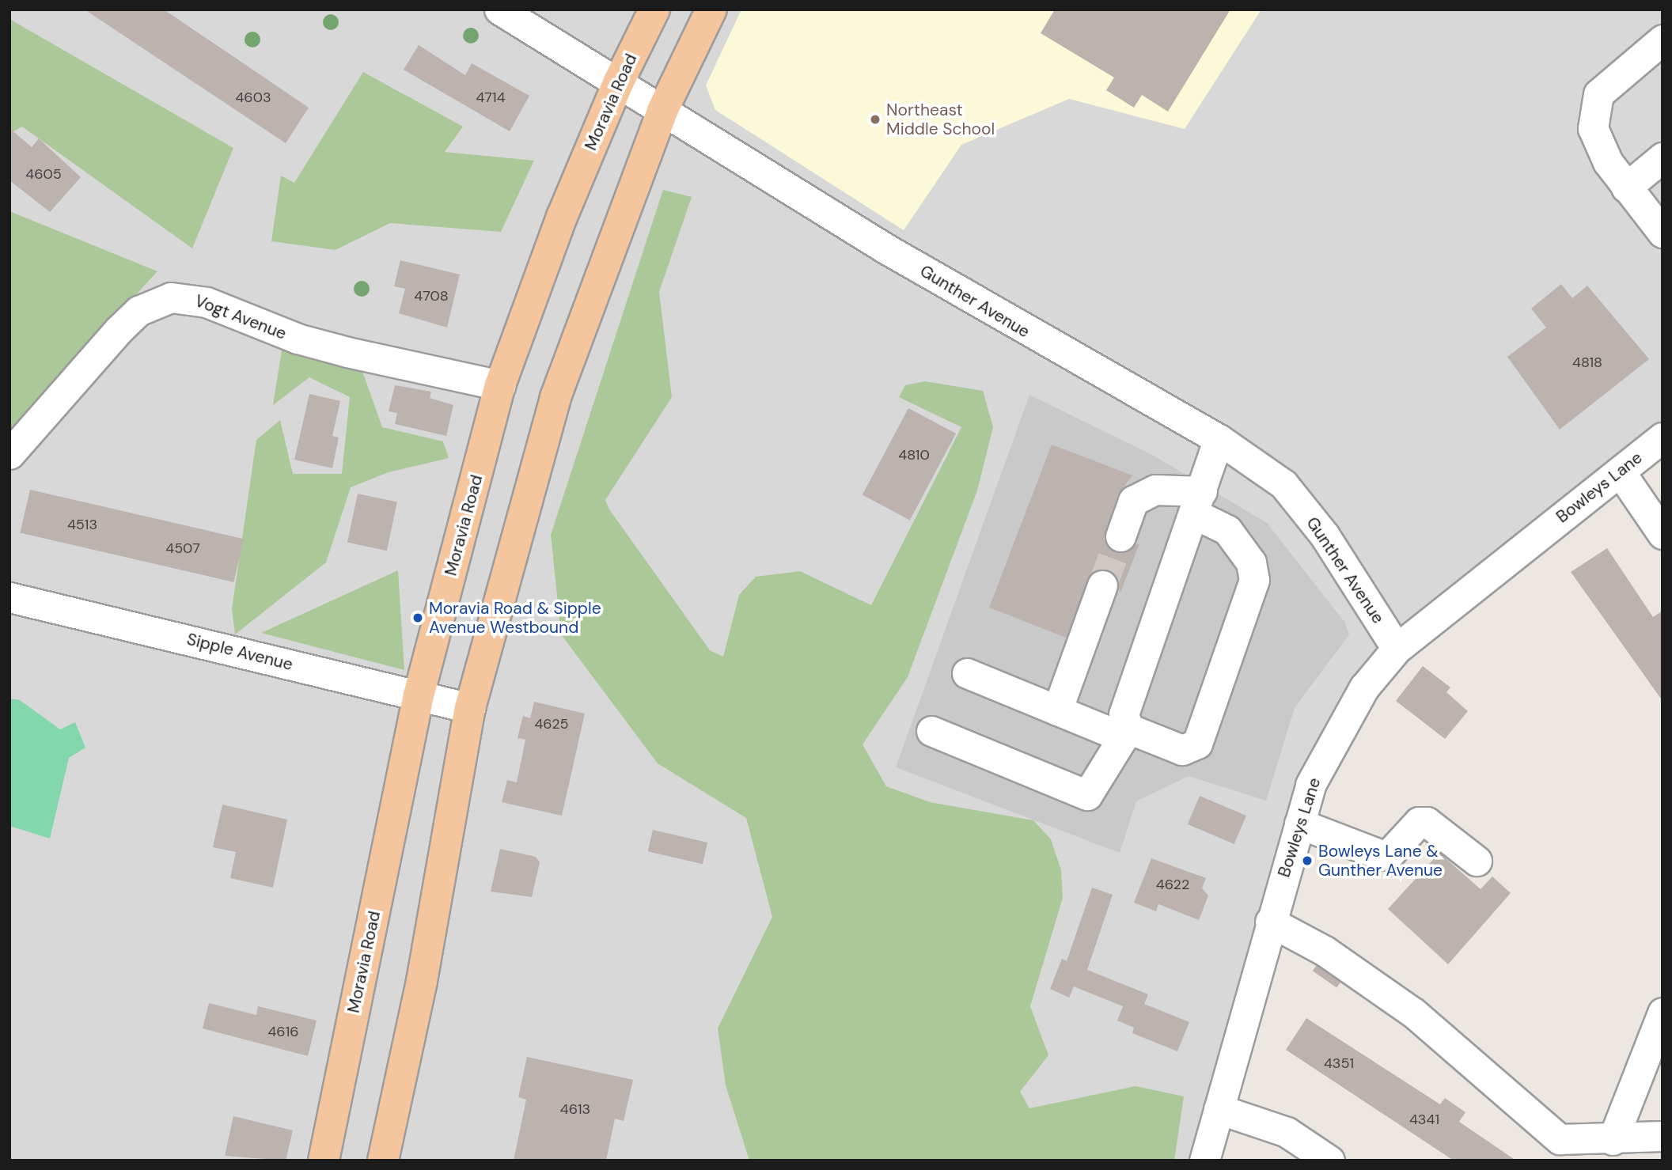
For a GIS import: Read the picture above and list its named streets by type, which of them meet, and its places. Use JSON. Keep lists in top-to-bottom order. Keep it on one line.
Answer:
{"streets":{"main road":["Moravia Road"],"street":["Gunther Avenue","Vogt Avenue","Bowleys Lane","Sipple Avenue"]},"crossings":[["Moravia Road","Gunther Avenue"],["Moravia Road","Vogt Avenue"],["Moravia Road","Sipple Avenue"],["Gunther Avenue","Bowleys Lane"]],"places":["Northeast Middle School","Moravia Road & Sipple Avenue Westbound","Bowleys Lane & Gunther Avenue"],"house_numbers":["4603","4714","4605","4708","4818","4810","4513","4507","4625","4622","4616","4351","4613","4341"]}
